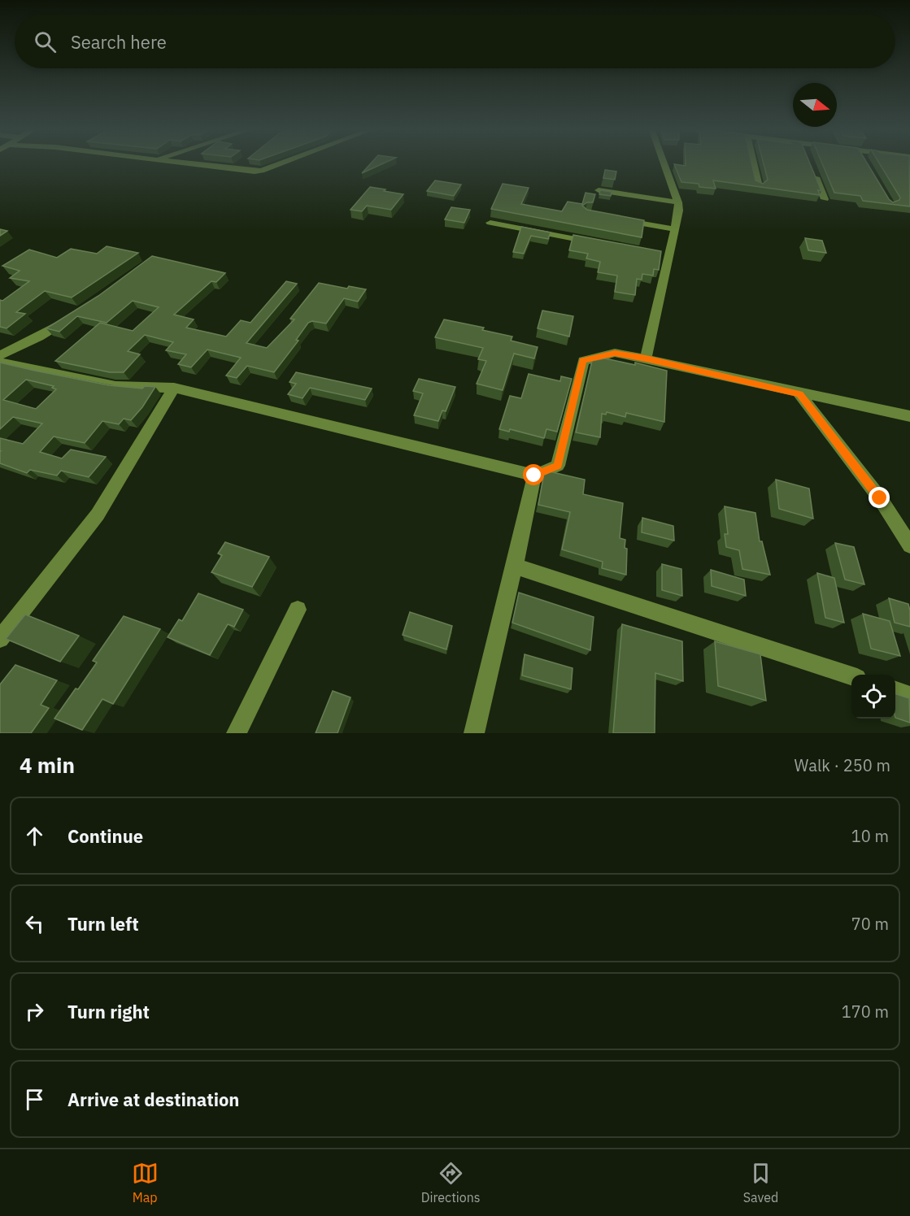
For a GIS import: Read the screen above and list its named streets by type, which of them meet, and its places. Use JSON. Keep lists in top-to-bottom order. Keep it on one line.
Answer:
{"north":"right","page":{"search":"Search here","heading":["4 min","Walk · 250 m"],"list":[["Continue","10 m"],["Turn left","70 m"],["Turn right","170 m"],"Arrive at destination"],"nav":["Map","Directions","Saved"]}}
